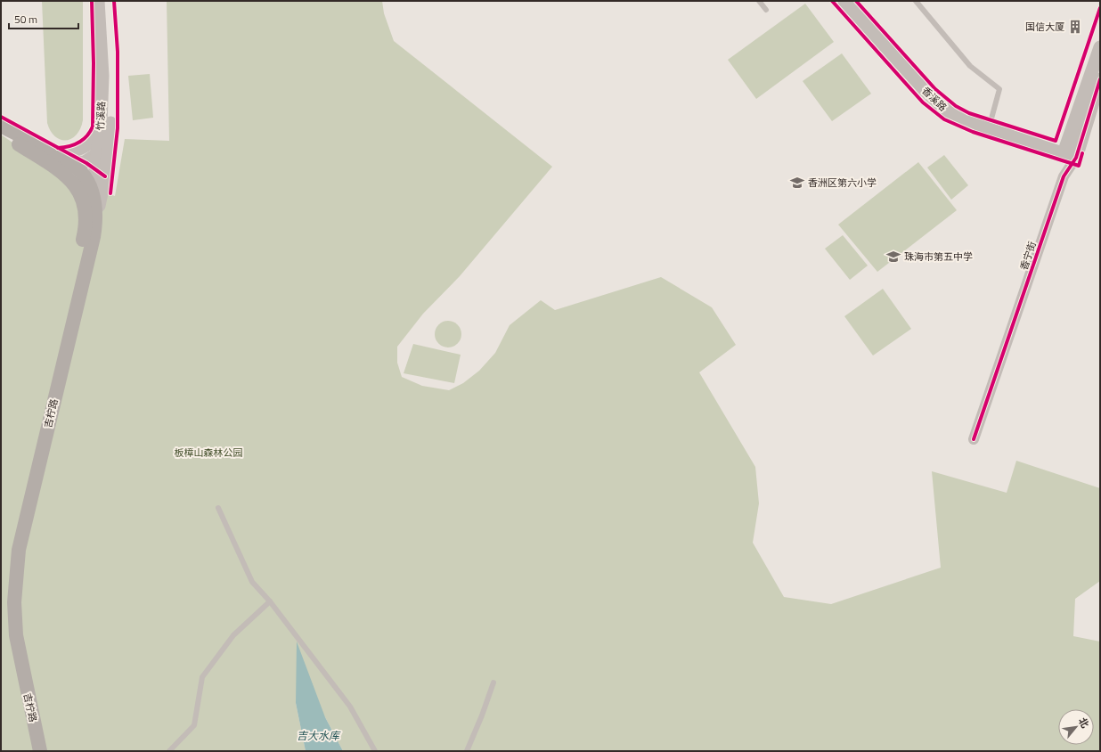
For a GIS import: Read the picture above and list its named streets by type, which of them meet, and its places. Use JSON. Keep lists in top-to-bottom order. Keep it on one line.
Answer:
{"streets":{"main road":["吉柠路"],"street":["香溪路","竹溪路","香宁街"]},"crossings":[["香溪路","香宁街"],["竹溪路","吉柠路"]],"water":["吉大水库"],"parks":["板樟山森林公园"],"places":{"building":["国信大厦"],"school or university":["香洲区第六小学","珠海市第五中学"]},"scale_bar":"50 m","north":"top right"}
